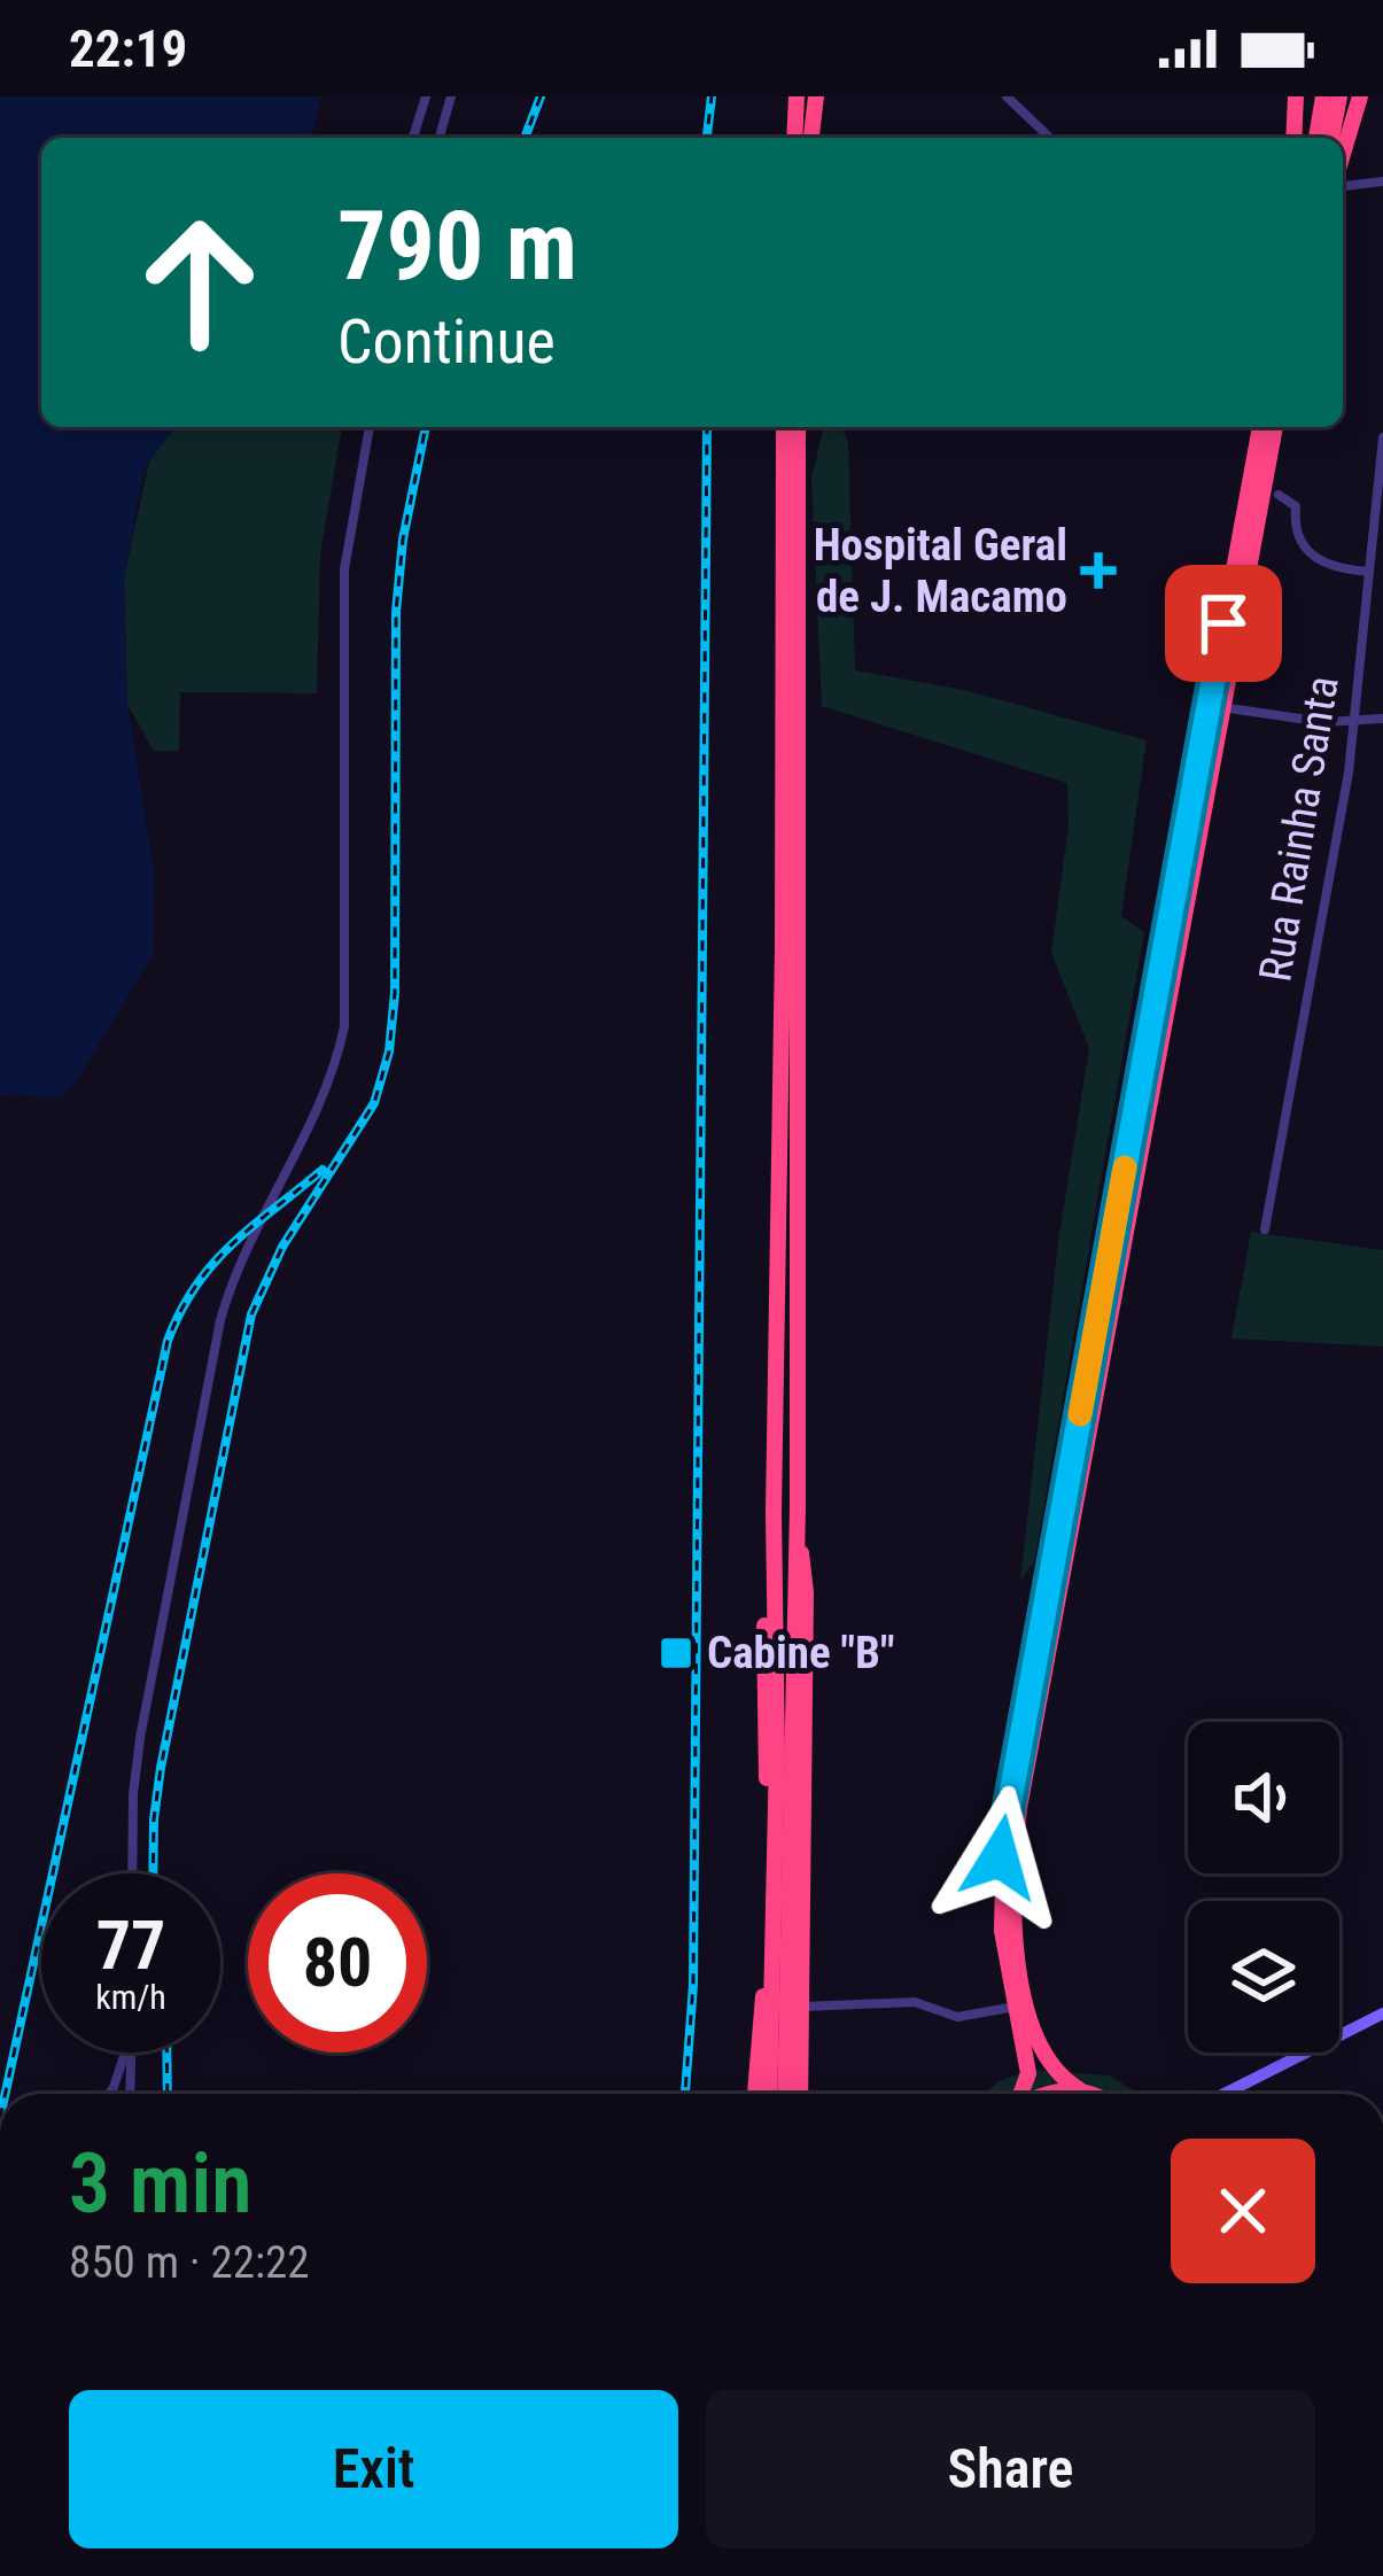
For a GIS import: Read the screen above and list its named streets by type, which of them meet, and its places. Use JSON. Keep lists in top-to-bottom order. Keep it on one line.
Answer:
{"streets":{"street":["Rua Rainha Santa"]},"places":{"health":["Hospital Geral de J. Macamo"],"transit":["Cabine \"B\""]},"page":{"status":"22:19","turn":["790 m","Continue"],"speed":"77 km/h","limit":"80","heading":["3 min","850 m · 22:22"],"buttons":["Exit","Share"]}}
